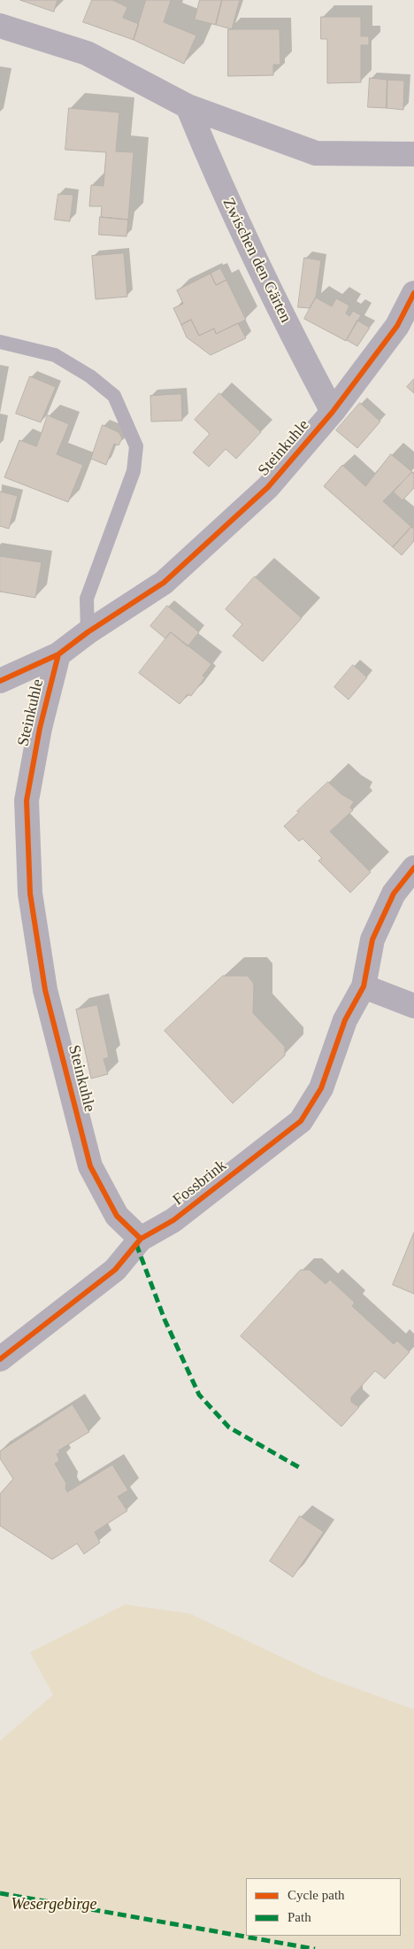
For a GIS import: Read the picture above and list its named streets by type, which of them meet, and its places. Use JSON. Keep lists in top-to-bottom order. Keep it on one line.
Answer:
{"streets":{"street":["Zwischen den Gärten","Steinkuhle","Fossbrink"]},"crossings":[["Zwischen den Gärten","Steinkuhle"],["Steinkuhle","Fossbrink"]],"parks":["Wesergebirge"],"legend":["Cycle path","Path"]}
